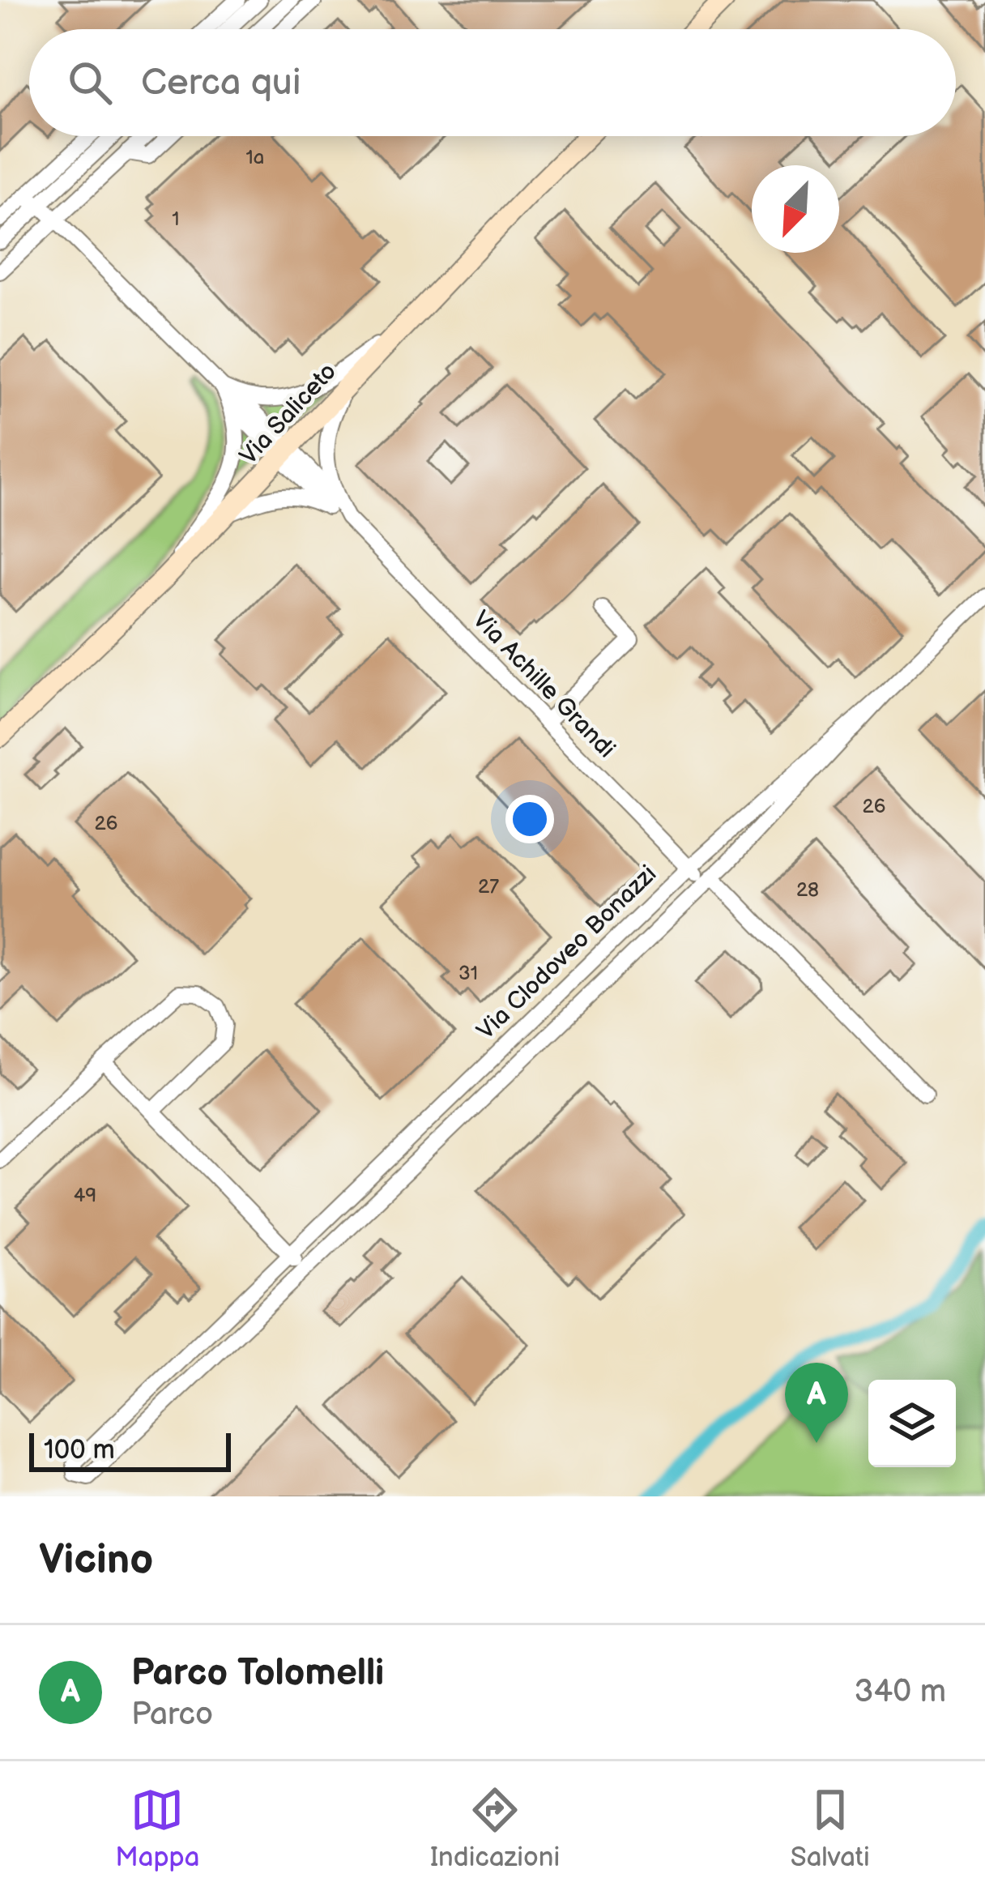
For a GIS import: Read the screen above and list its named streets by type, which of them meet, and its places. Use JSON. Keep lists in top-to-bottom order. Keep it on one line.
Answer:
{"streets":{"main road":["Via Saliceto"],"street":["Via Achille Grandi","Via Clodoveo Bonazzi"]},"crossings":[["Via Saliceto","Via Achille Grandi"],["Via Achille Grandi","Via Clodoveo Bonazzi"]],"house_numbers":["1a","1","26","26","27","28","31","49"],"scale_bar":"100 m","north":"bottom left","page":{"search":"Cerca qui","pins":"A","scale":"100 m","heading":"Vicino","list":[{"mark":"A","name":"Parco Tolomelli","note":"Parco","value":"340 m"}],"nav":["Mappa","Indicazioni","Salvati"]}}
